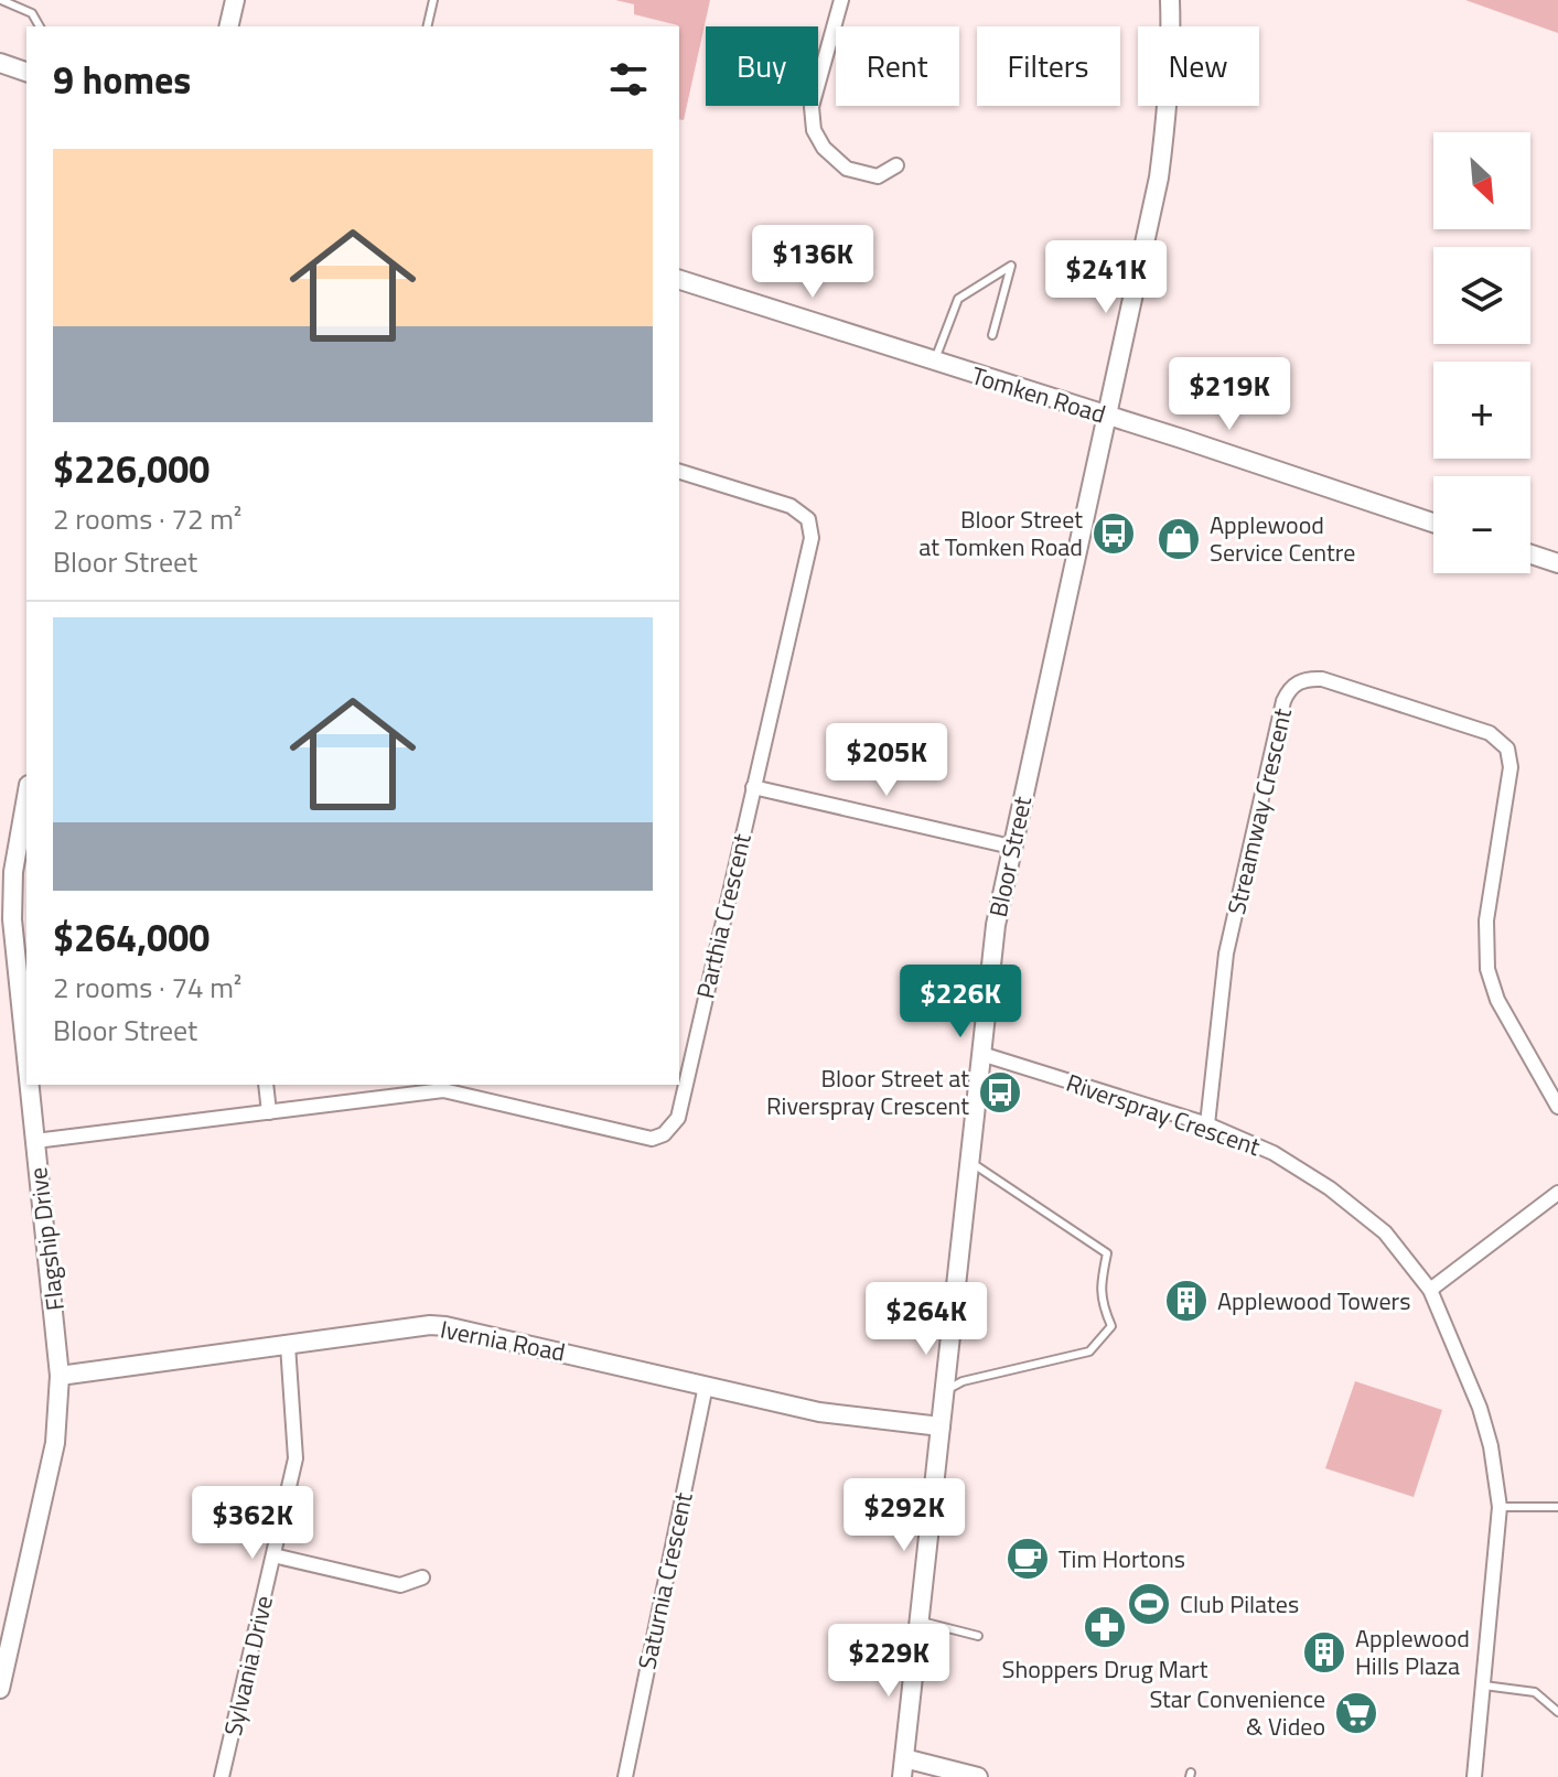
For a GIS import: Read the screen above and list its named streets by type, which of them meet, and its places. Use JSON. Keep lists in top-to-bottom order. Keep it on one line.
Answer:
{"streets":{"street":["Tomken Road","Streamway Crescent","Bloor Street","Parthia Crescent","Riverspray Crescent","Flagship Drive","Ivernia Road","Saturnia Crescent","Sylvania Drive"]},"crossings":[["Tomken Road","Bloor Street"],["Streamway Crescent","Riverspray Crescent"],["Bloor Street","Riverspray Crescent"],["Bloor Street","Ivernia Road"],["Parthia Crescent","Flagship Drive"],["Flagship Drive","Ivernia Road"],["Ivernia Road","Saturnia Crescent"],["Ivernia Road","Sylvania Drive"]],"places":{"bus stop":["Bloor Street at Tomken Road","Bloor Street at Riverspray Crescent"],"shop":["Applewood Service Centre"],"building":["Applewood Towers","Applewood Hills Plaza"],"cafe":["Tim Hortons"],"sports":["Club Pilates"],"pharmacy":["Shoppers Drug Mart"],"supermarket":["Star Convenience & Video"]},"north":"bottom right","page":{"chip":["Buy","Rent","Filters","New"],"heading":"9 homes","map_buttons":["+","−"],"list":[{"name":"$226,000","note":"2 rooms · 72 m² · Bloor Street"},{"name":"$264,000","note":"2 rooms · 74 m² · Bloor Street"}],"price":["$136K","$241K","$219K","$205K","$226K","$264K","$292K","$362K","$229K"]}}
